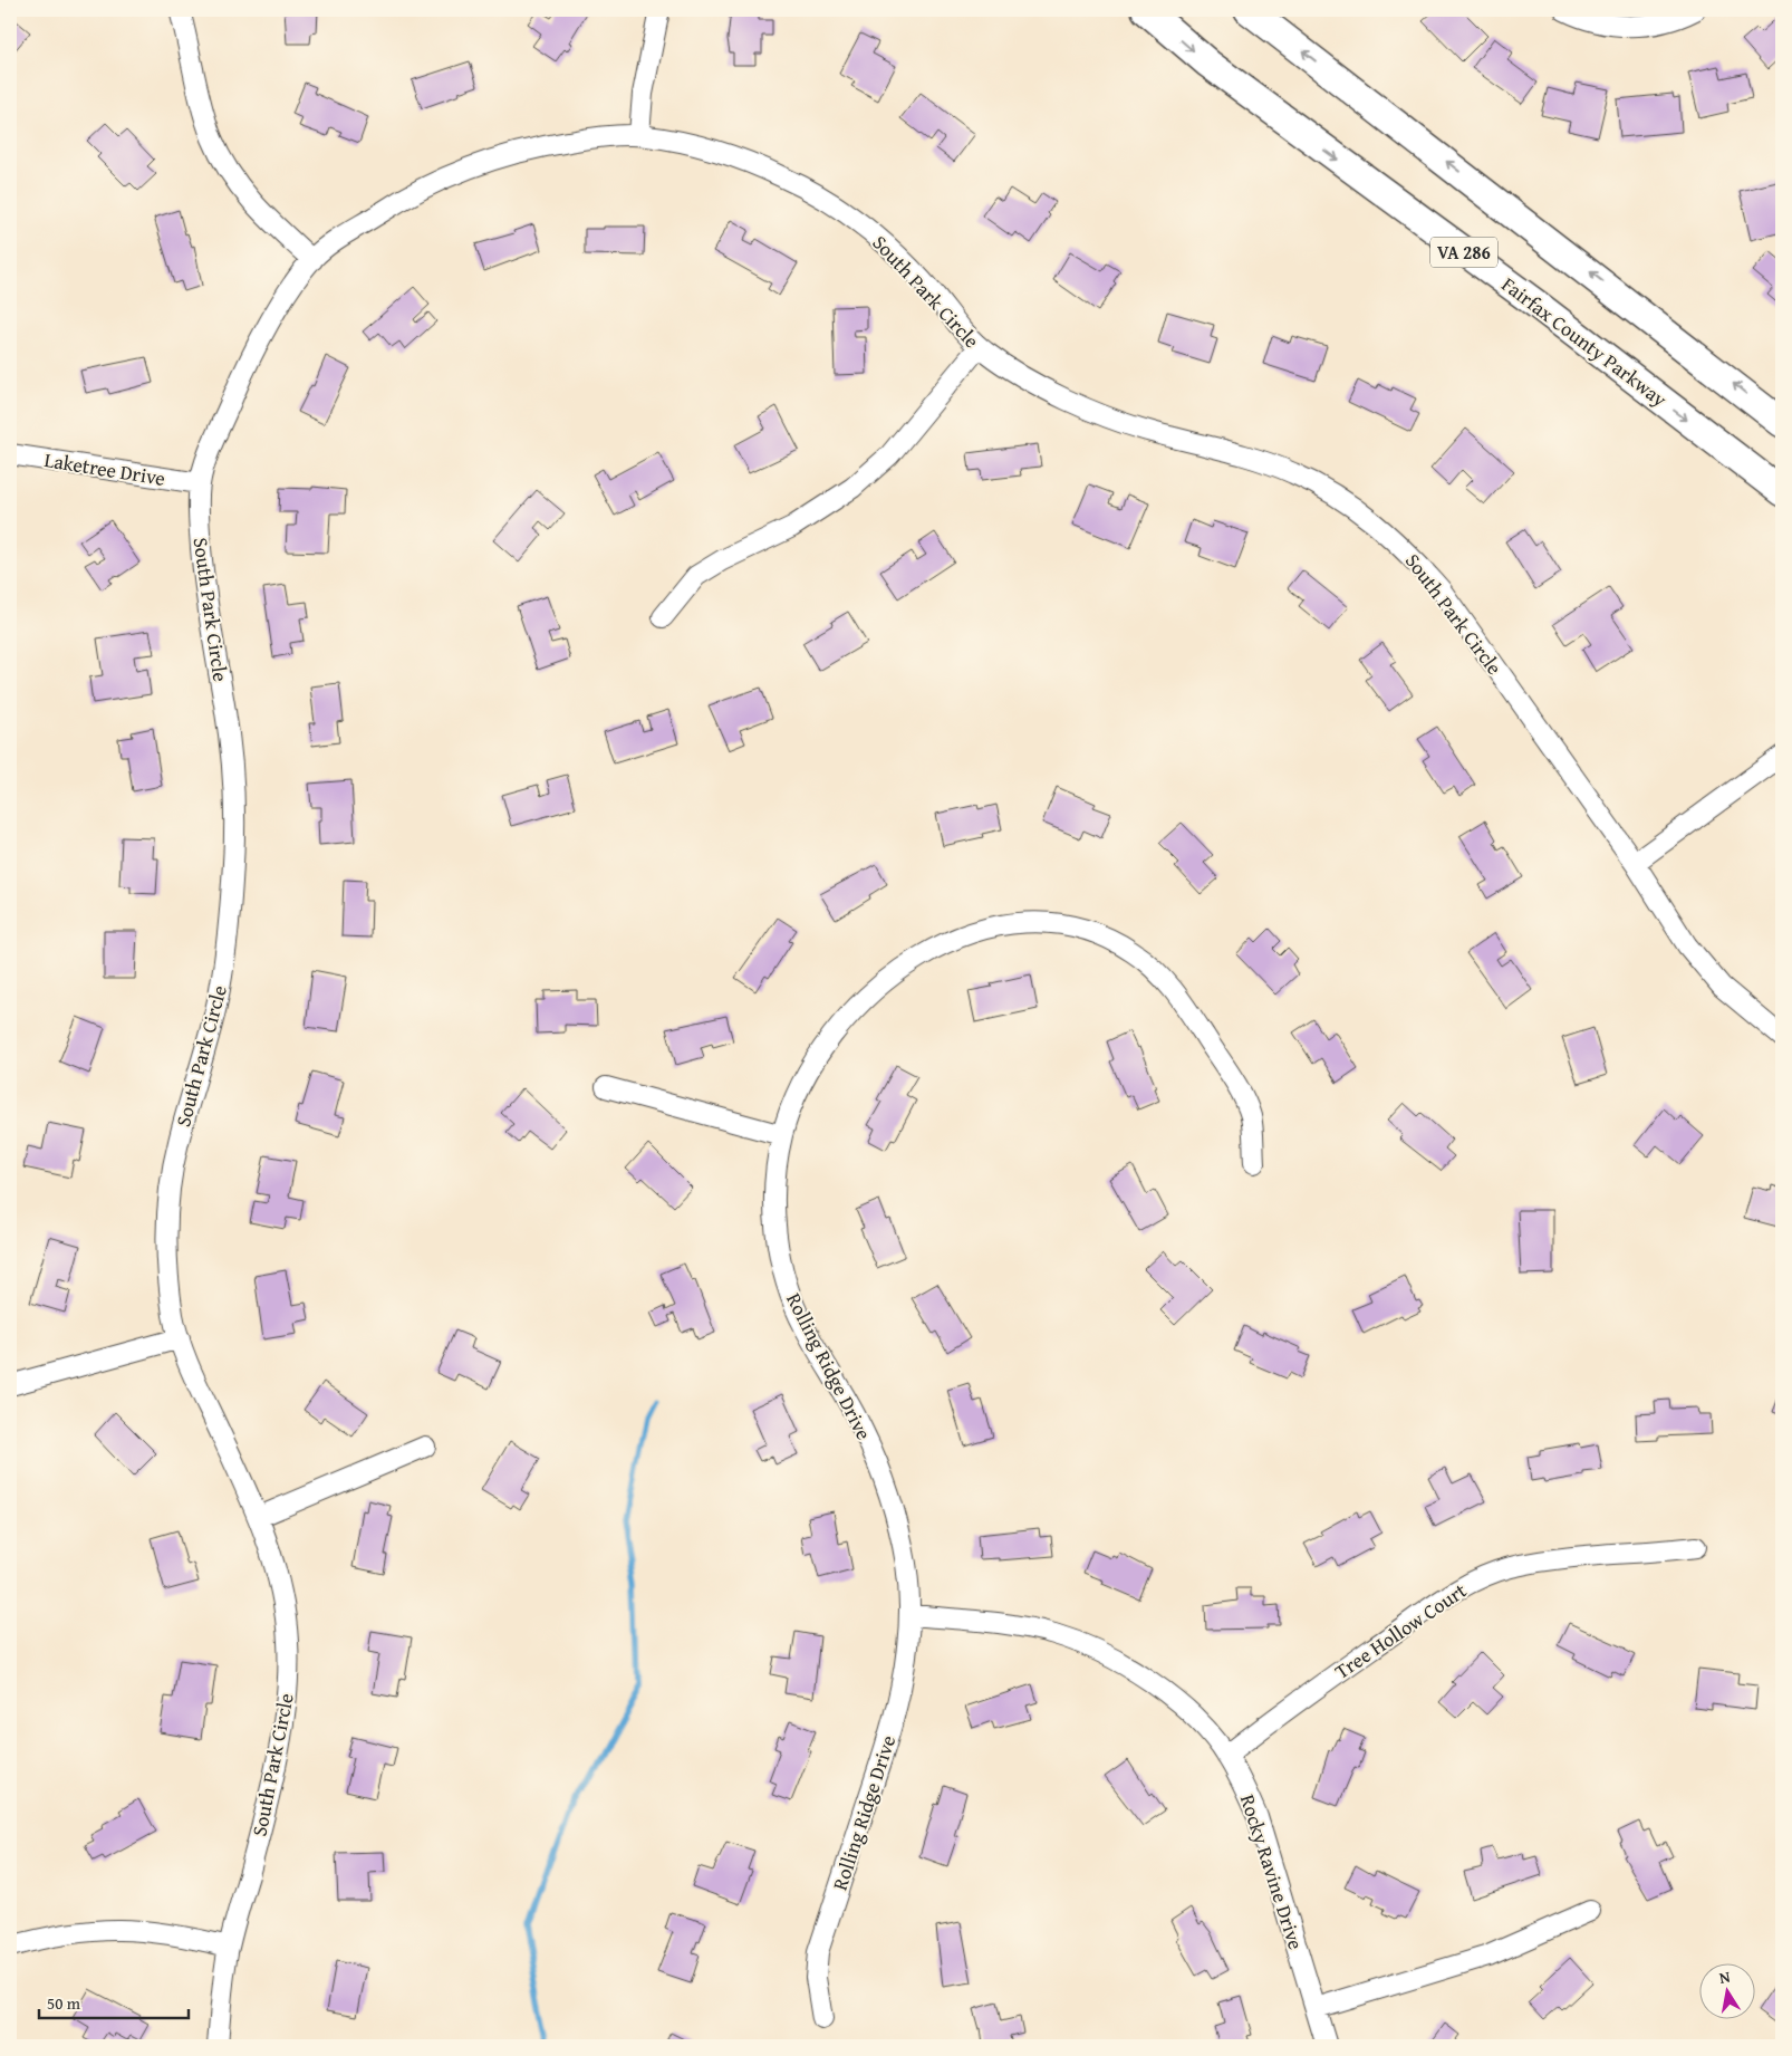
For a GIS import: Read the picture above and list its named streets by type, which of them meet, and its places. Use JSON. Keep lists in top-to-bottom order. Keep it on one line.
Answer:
{"streets":{"highway":["VA 286","Fairfax County Parkway"],"street":["South Park Circle","Laketree Drive","Rolling Ridge Drive","Tree Hollow Court","Rocky Ravine Drive"]},"crossings":[["South Park Circle","Laketree Drive"],["Rolling Ridge Drive","Rocky Ravine Drive"],["Tree Hollow Court","Rocky Ravine Drive"]],"scale_bar":"50 m","north":"top"}
